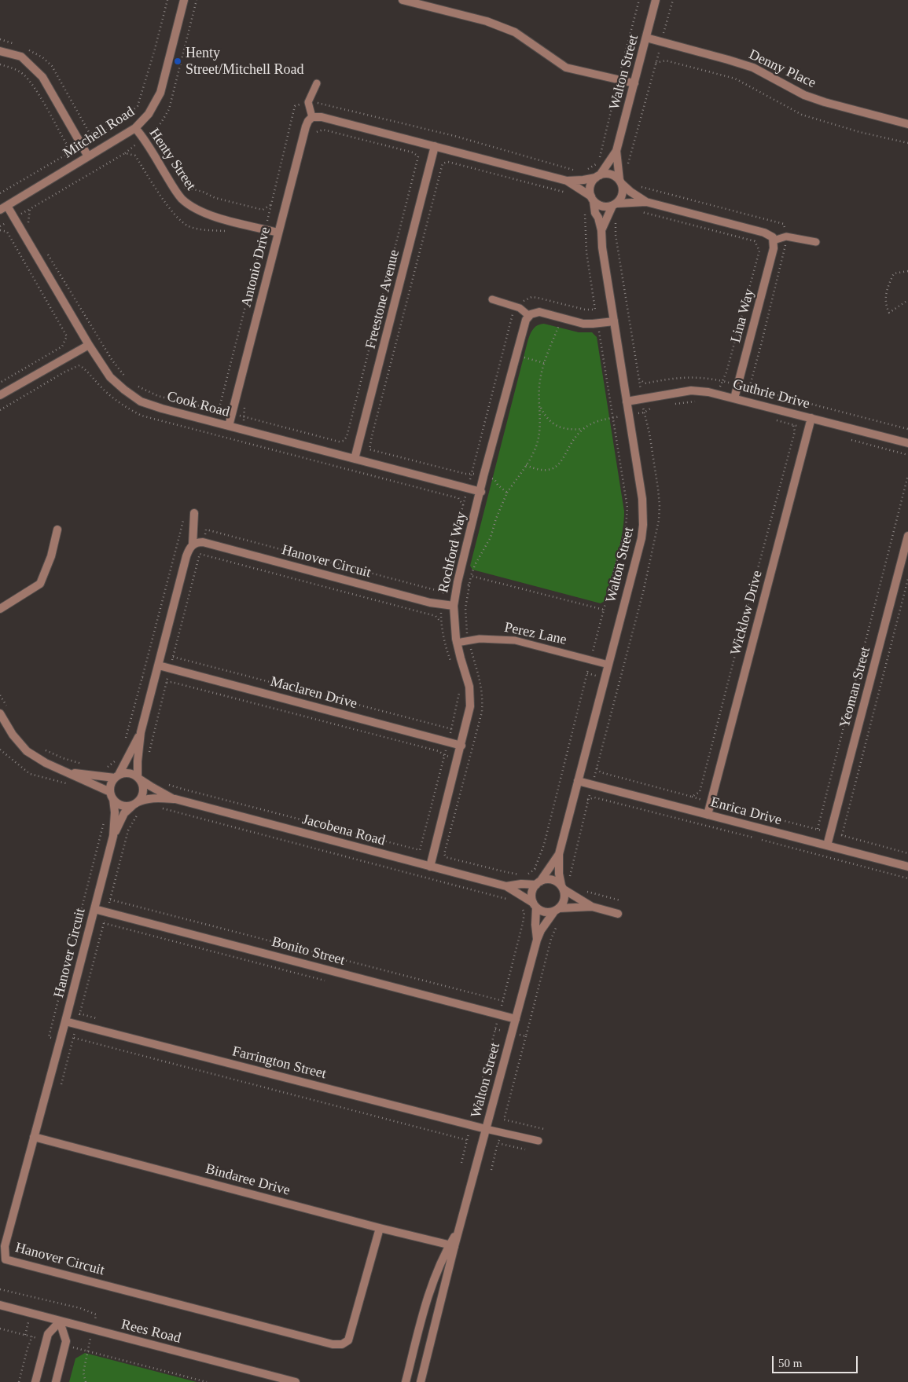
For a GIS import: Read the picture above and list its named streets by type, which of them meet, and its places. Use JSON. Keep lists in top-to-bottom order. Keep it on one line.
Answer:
{"streets":{"street":["Denny Place","Walton Street","Mitchell Road","Henty Street","Antonio Drive","Freestone Avenue","Lina Way","Guthrie Drive","Cook Road","Rochford Way","Hanover Circuit","Wicklow Drive","Yeoman Street","Maclaren Drive","Enrica Drive","Jacobena Road","Bonito Street","Farrington Street","Bindaree Drive","Rees Road"],"lane":["Perez Lane"]},"crossings":[["Denny Place","Walton Street"],["Walton Street","Guthrie Drive"],["Walton Street","Perez Lane"],["Walton Street","Enrica Drive"],["Walton Street","Jacobena Road"],["Walton Street","Bonito Street"],["Walton Street","Farrington Street"],["Walton Street","Bindaree Drive"],["Mitchell Road","Henty Street"],["Mitchell Road","Cook Road"],["Henty Street","Antonio Drive"],["Antonio Drive","Cook Road"],["Freestone Avenue","Cook Road"],["Lina Way","Guthrie Drive"],["Guthrie Drive","Wicklow Drive"],["Cook Road","Rochford Way"],["Rochford Way","Hanover Circuit"],["Rochford Way","Perez Lane"],["Rochford Way","Maclaren Drive"],["Rochford Way","Jacobena Road"],["Hanover Circuit","Bonito Street"],["Hanover Circuit","Farrington Street"],["Hanover Circuit","Bindaree Drive"],["Wicklow Drive","Enrica Drive"],["Yeoman Street","Enrica Drive"]],"places":["Henty Street/Mitchell Road"],"scale_bar":"50 m"}
